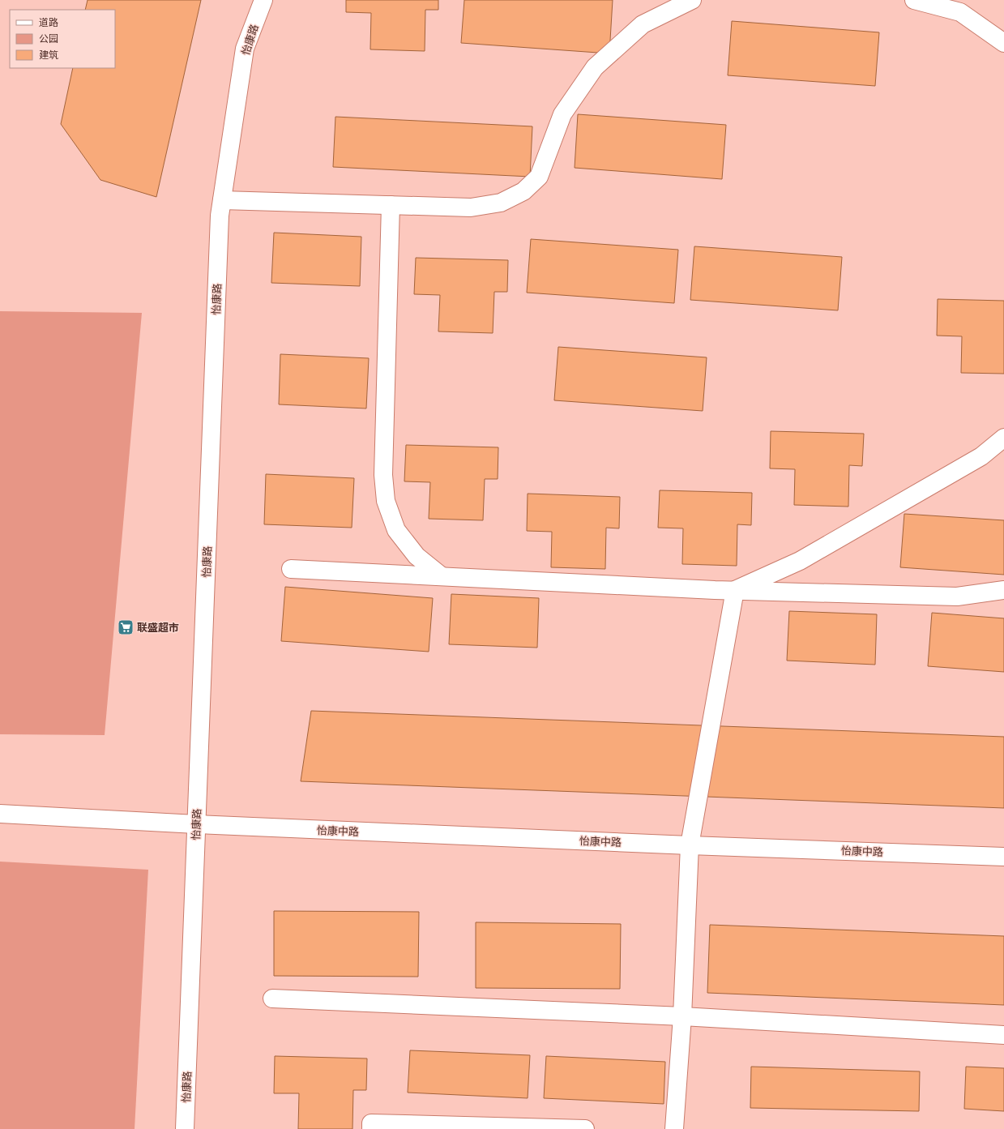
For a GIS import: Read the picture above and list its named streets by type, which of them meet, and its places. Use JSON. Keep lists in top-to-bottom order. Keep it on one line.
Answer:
{"streets":{"street":["怡康路","怡康中路"]},"crossings":[["怡康路","怡康中路"]],"places":{"supermarket":["联盛超市"]},"legend":["道路","公园","建筑"]}
